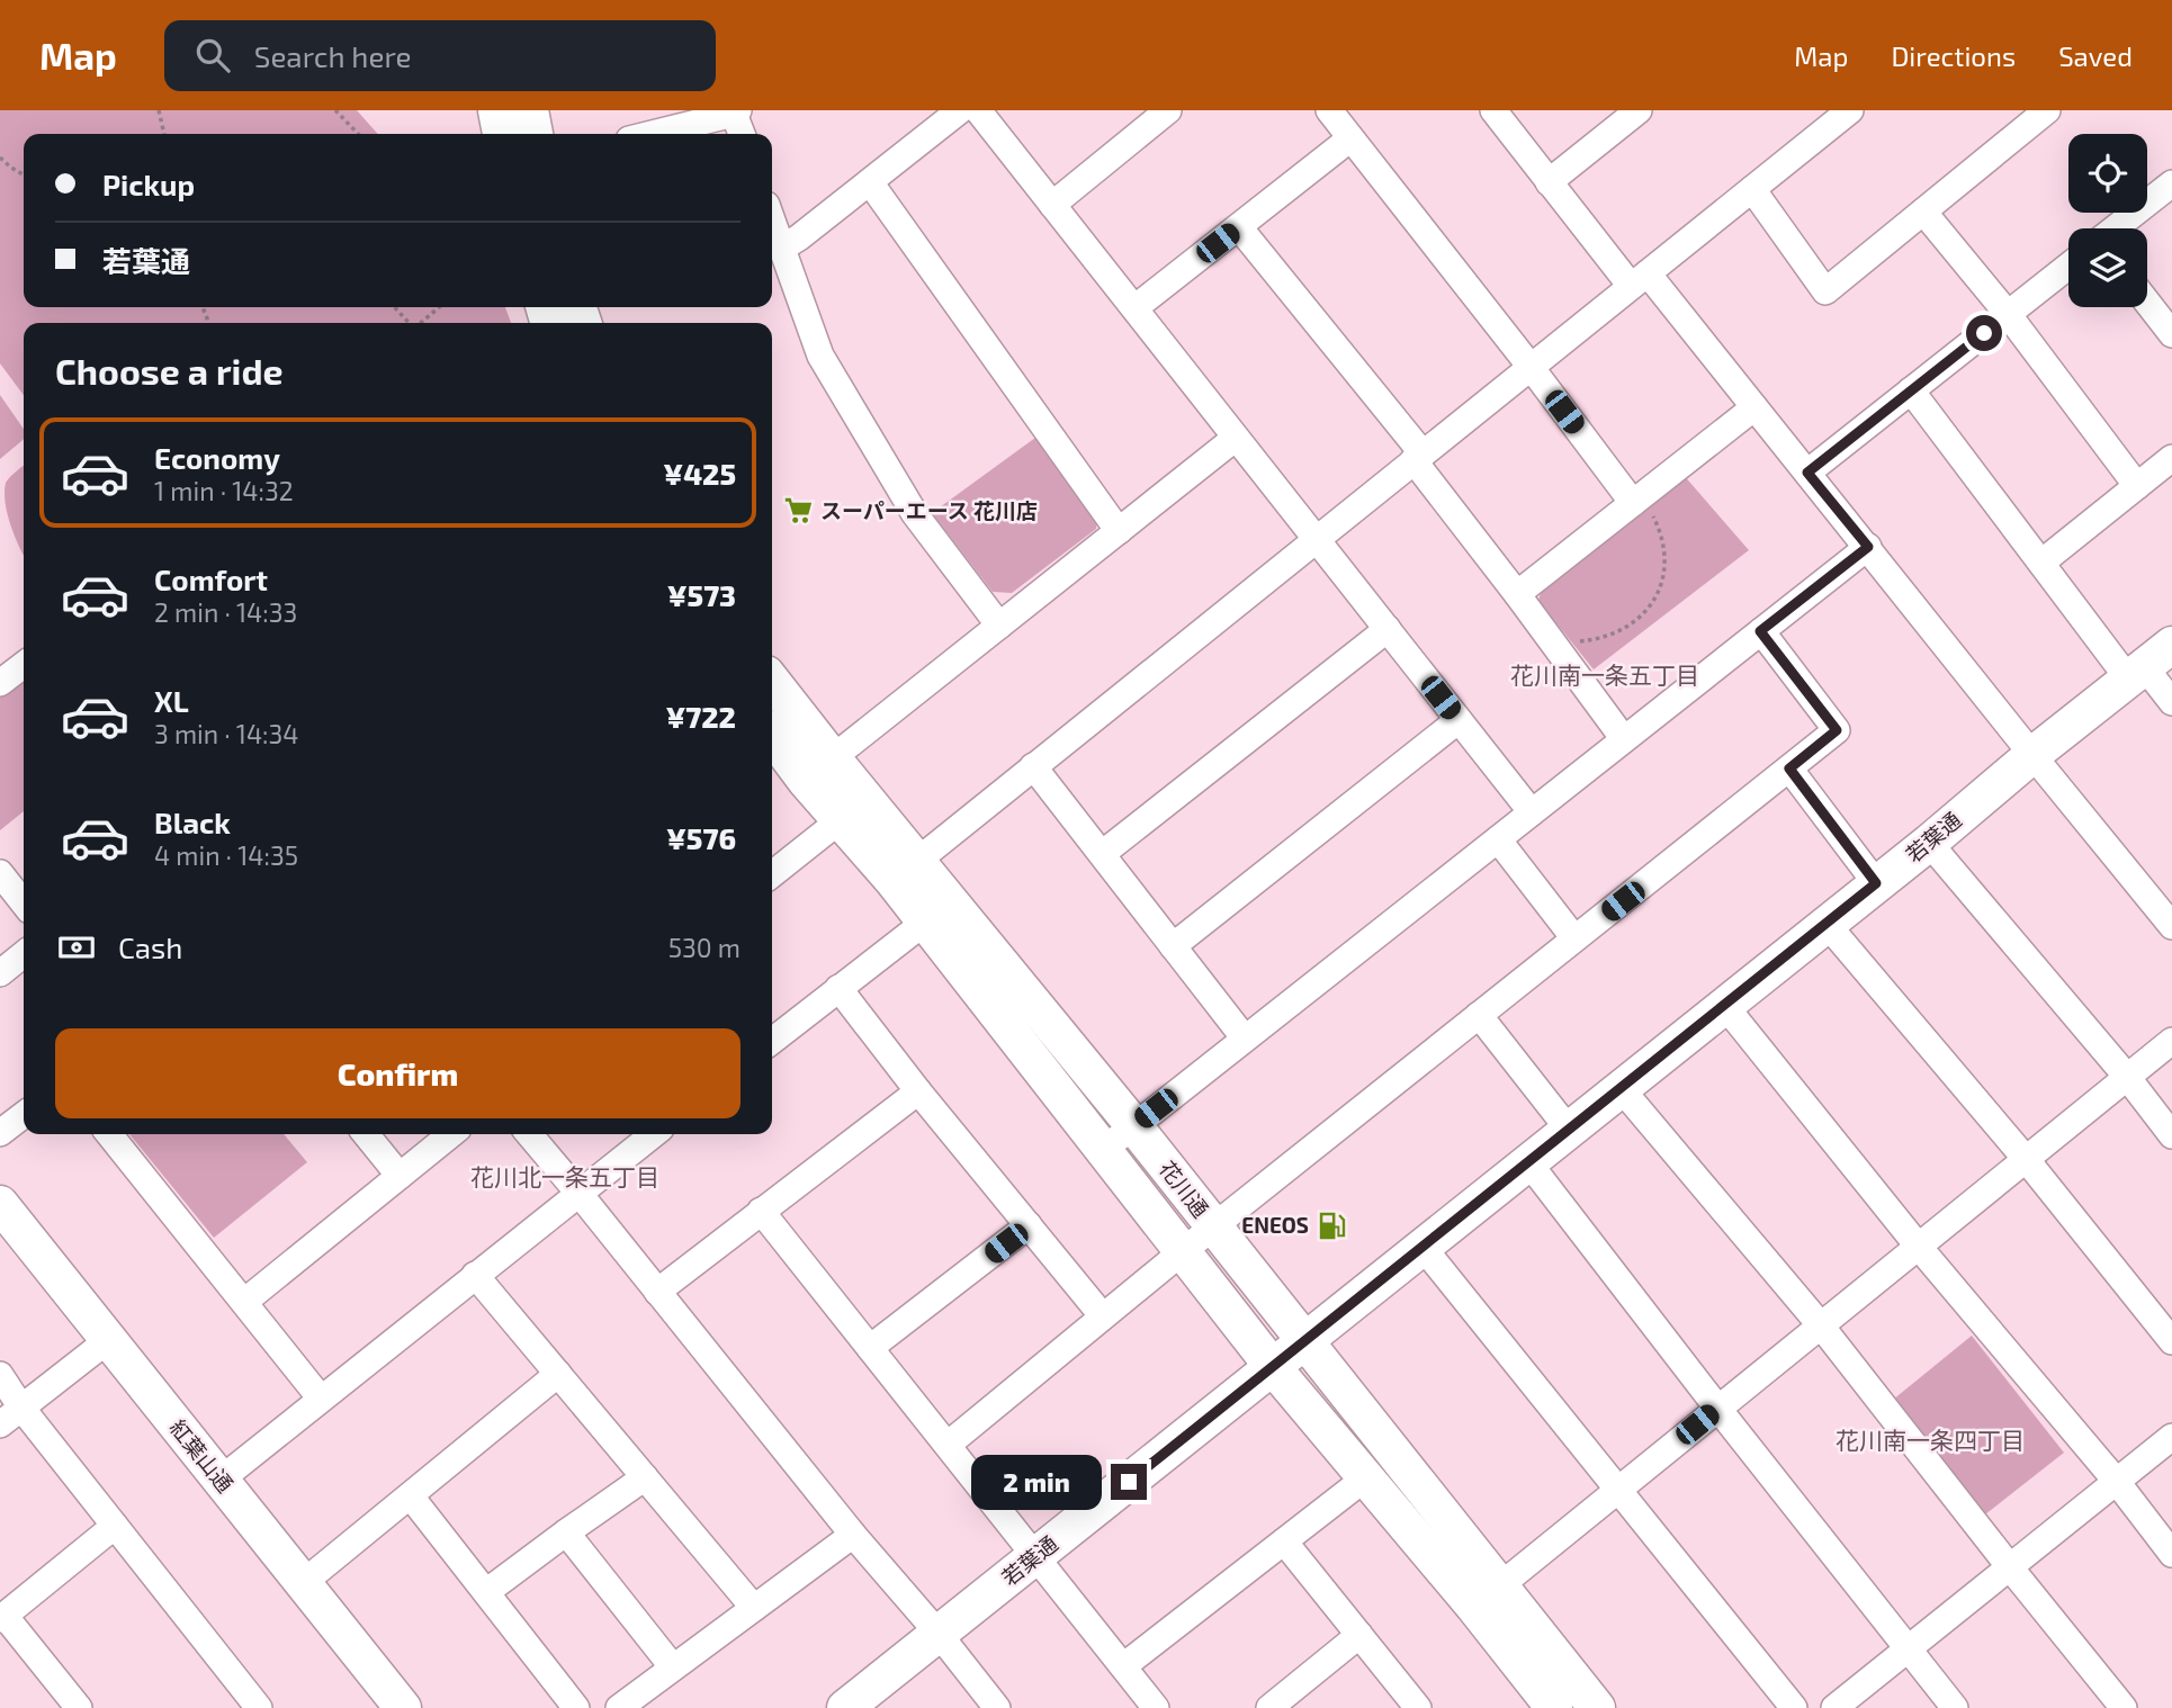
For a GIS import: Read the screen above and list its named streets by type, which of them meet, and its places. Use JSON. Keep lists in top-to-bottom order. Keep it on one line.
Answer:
{"streets":{"street":["若葉通","花川通","紅葉山通"]},"crossings":[["若葉通","花川通"]],"districts":["花川南一条五丁目","花川北一条五丁目","花川南一条四丁目"],"places":{"supermarket":["スーパーエース 花川店"],"fuel station":["ENEOS"]},"page":{"header":"Map","search":"Search here","nav":["Map","Directions","Saved"],"banner":["Pickup","若葉通"],"heading":"Choose a ride","list":[{"name":"Economy","note":"1 min · 14:32","value":"¥425"},{"name":"Comfort","note":"2 min · 14:33","value":"¥573"},{"name":"XL","note":"3 min · 14:34","value":"¥722"},{"name":"Black","note":"4 min · 14:35","value":"¥576"}],"pay":["Cash","530 m"],"buttons":"Confirm","bubble":"2 min"}}
